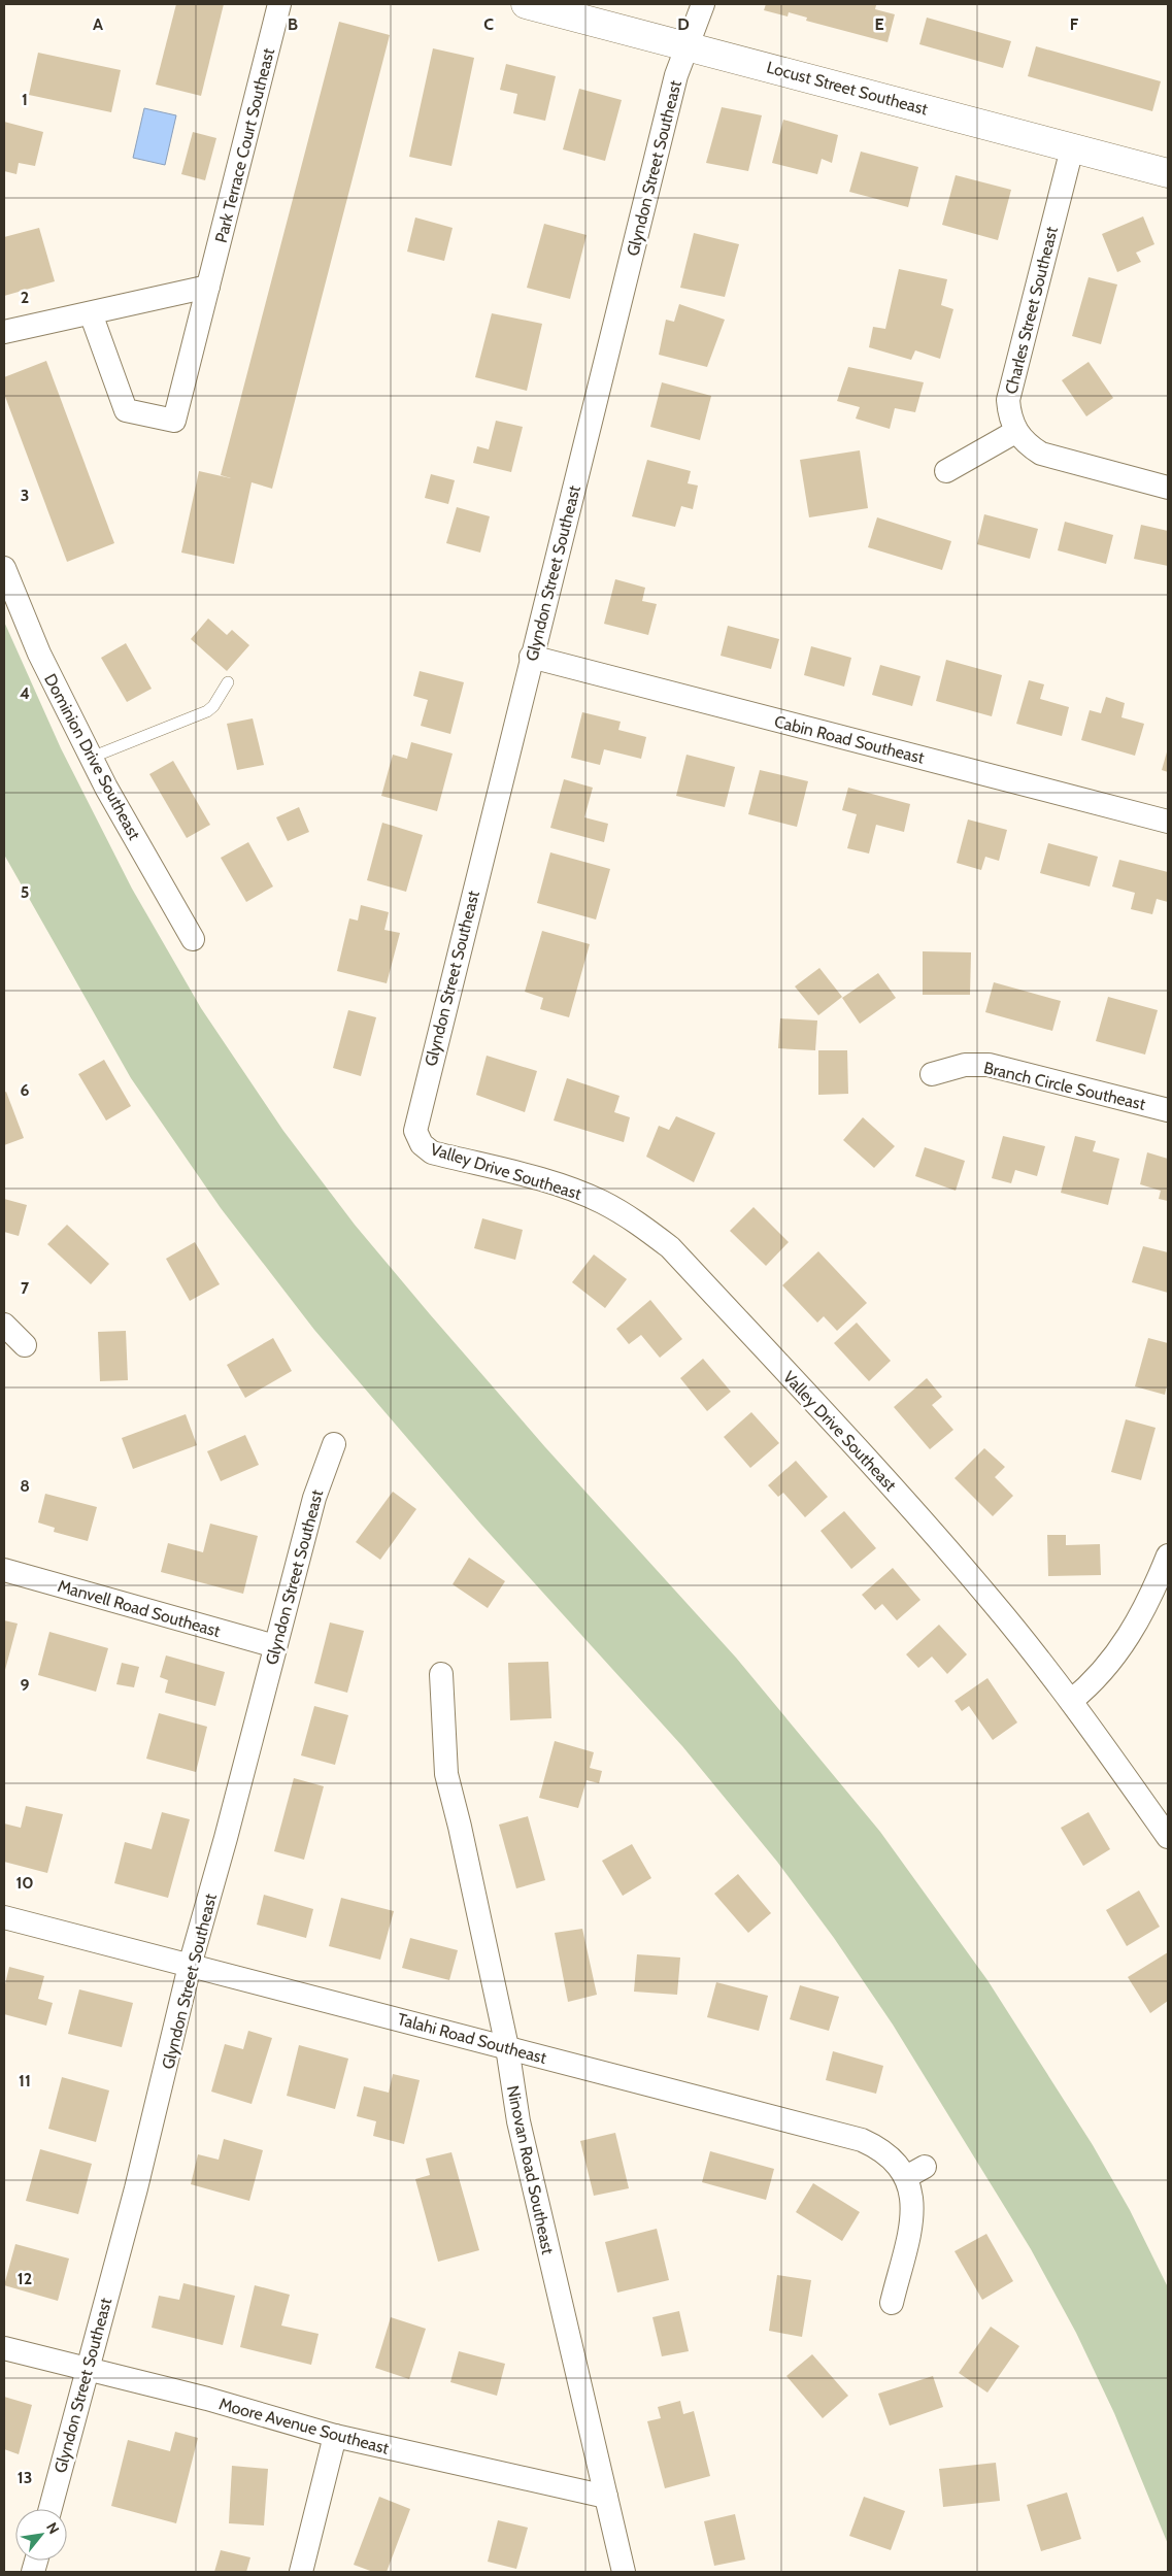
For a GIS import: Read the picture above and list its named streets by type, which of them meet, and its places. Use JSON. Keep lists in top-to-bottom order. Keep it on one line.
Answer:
{"streets":{"street":["Locust Street Southeast","Park Terrace Court Southeast","Glyndon Street Southeast","Charles Street Southeast","Cabin Road Southeast","Dominion Drive Southeast","Branch Circle Southeast","Valley Drive Southeast","Manvell Road Southeast","Talahi Road Southeast","Ninovan Road Southeast","Moore Avenue Southeast"]},"crossings":[["Locust Street Southeast","Glyndon Street Southeast"],["Locust Street Southeast","Charles Street Southeast"],["Glyndon Street Southeast","Cabin Road Southeast"],["Glyndon Street Southeast","Valley Drive Southeast"],["Glyndon Street Southeast","Manvell Road Southeast"],["Glyndon Street Southeast","Talahi Road Southeast"],["Glyndon Street Southeast","Moore Avenue Southeast"],["Talahi Road Southeast","Ninovan Road Southeast"],["Ninovan Road Southeast","Moore Avenue Southeast"]],"north":"top right","grid":{"columns":["A","B","C","D","E","F"],"rows":["1","2","3","4","5","6","7","8","9","10","11","12","13"]}}
